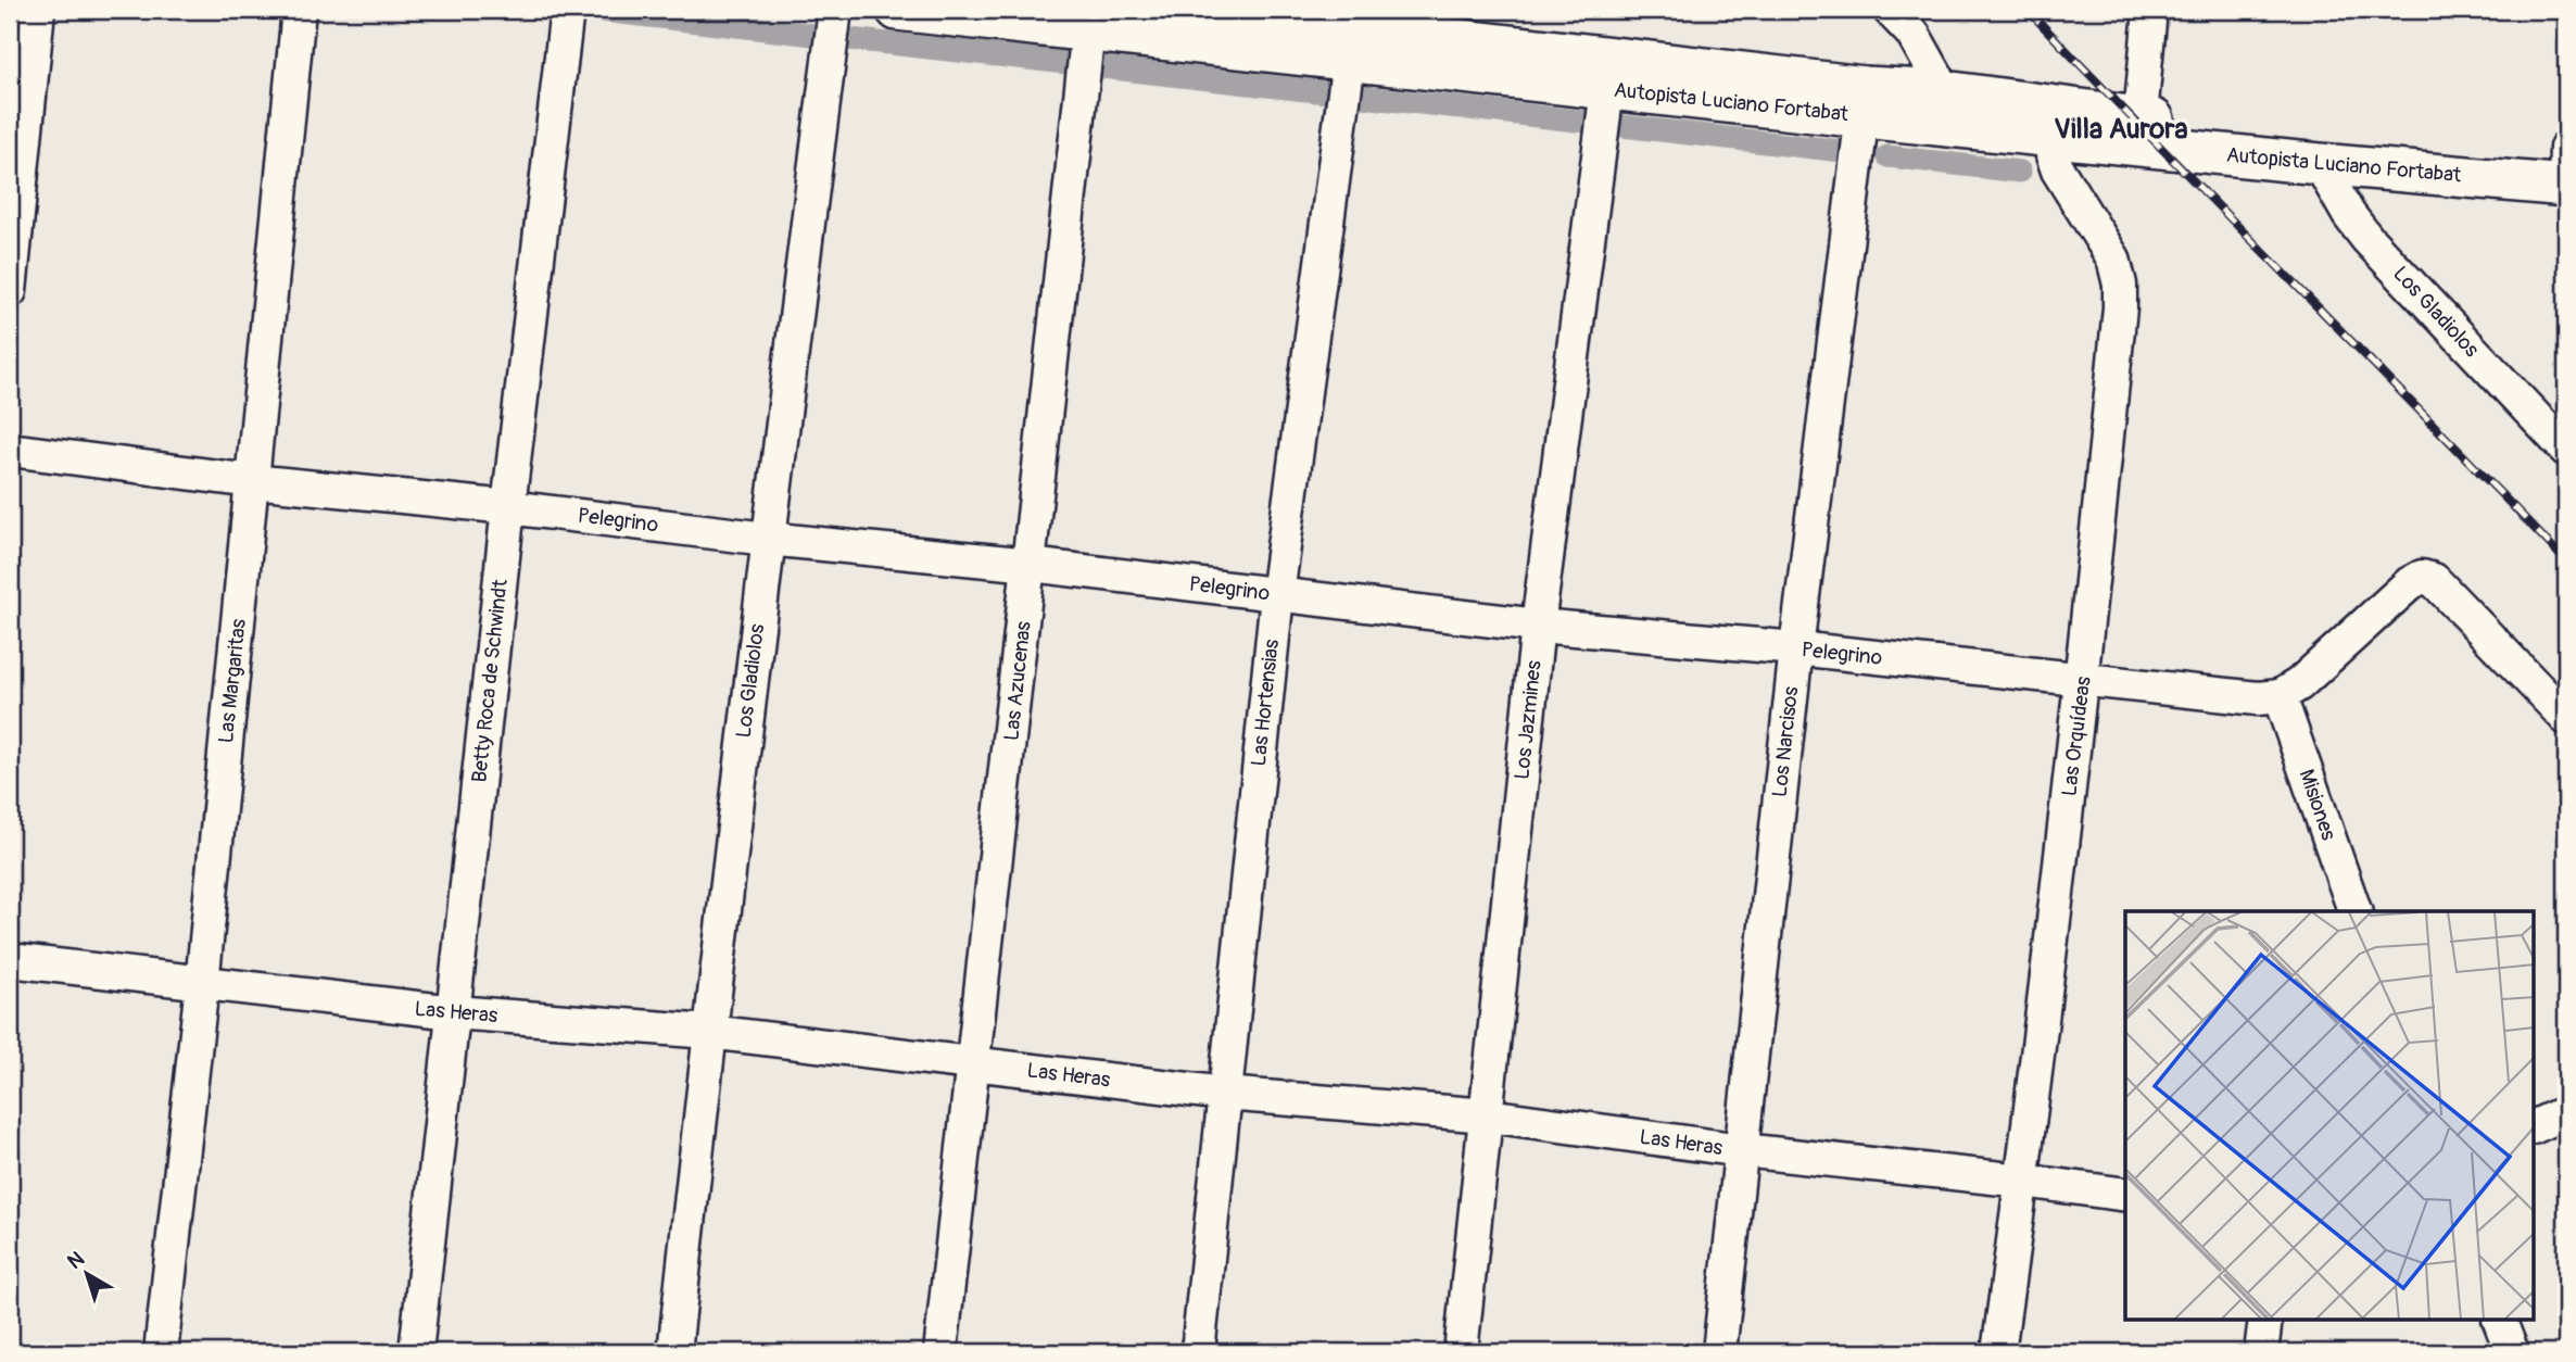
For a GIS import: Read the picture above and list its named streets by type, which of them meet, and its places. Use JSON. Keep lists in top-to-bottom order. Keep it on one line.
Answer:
{"streets":{"main road":["Autopista Luciano Fortabat"],"street":["Los Gladiolos","Pelegrino","Las Margaritas","Betty Roca de Schwindt","Las Azucenas","Las Hortensias","Los Jazmines","Las Orquídeas","Los Narcisos","Misiones","Las Heras"]},"crossings":[["Autopista Luciano Fortabat","Los Gladiolos"],["Autopista Luciano Fortabat","Las Azucenas"],["Autopista Luciano Fortabat","Las Hortensias"],["Autopista Luciano Fortabat","Los Jazmines"],["Autopista Luciano Fortabat","Las Orquídeas"],["Autopista Luciano Fortabat","Los Narcisos"],["Los Gladiolos","Pelegrino"],["Los Gladiolos","Las Heras"],["Pelegrino","Las Margaritas"],["Pelegrino","Betty Roca de Schwindt"],["Pelegrino","Las Azucenas"],["Pelegrino","Las Hortensias"],["Pelegrino","Los Jazmines"],["Pelegrino","Las Orquídeas"],["Pelegrino","Los Narcisos"],["Pelegrino","Misiones"],["Las Margaritas","Las Heras"],["Betty Roca de Schwindt","Las Heras"],["Las Azucenas","Las Heras"],["Las Hortensias","Las Heras"],["Los Jazmines","Las Heras"],["Las Orquídeas","Las Heras"],["Los Narcisos","Las Heras"]],"districts":["Villa Aurora"],"north":"top left"}
